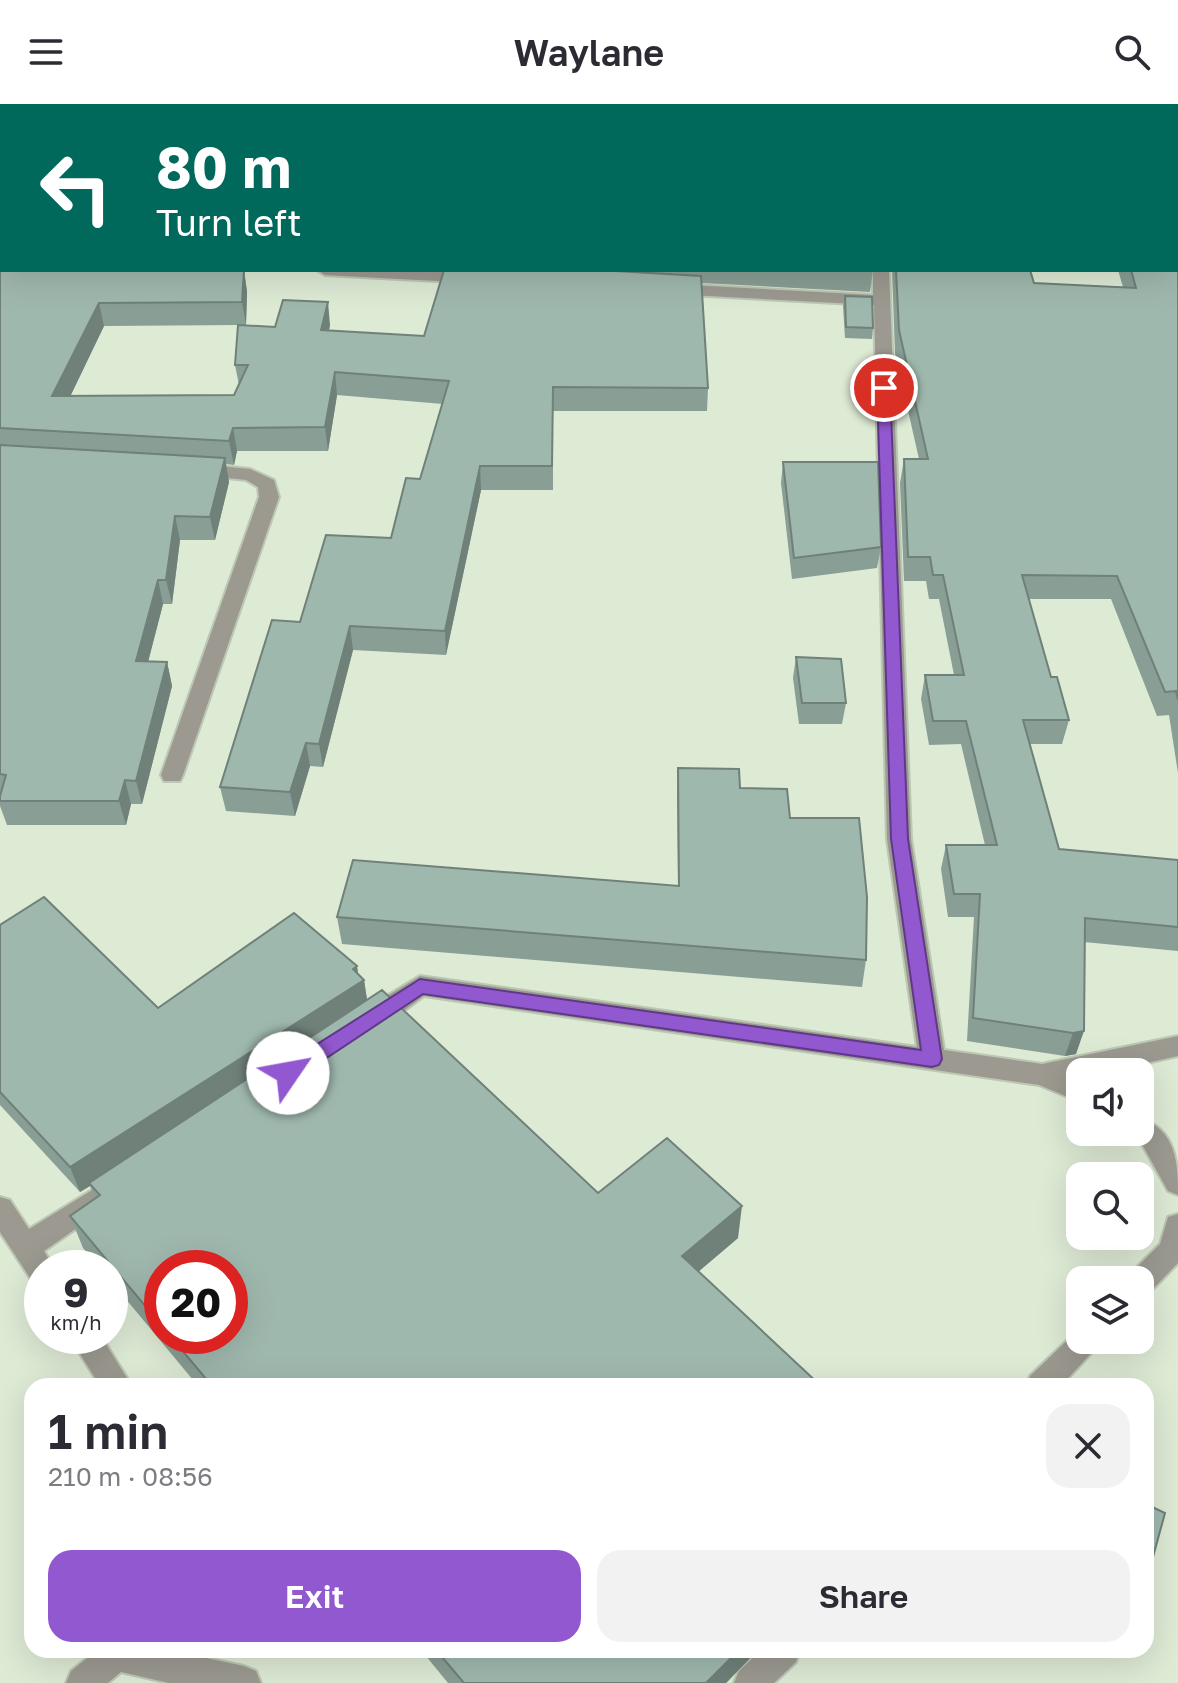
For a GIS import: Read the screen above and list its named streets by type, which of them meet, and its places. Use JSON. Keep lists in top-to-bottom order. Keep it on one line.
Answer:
{"page":{"header":"Waylane","turn":["80 m","Turn left"],"speed":"9 km/h","limit":"20","heading":["1 min","210 m · 08:56"],"buttons":["Exit","Share"]}}
